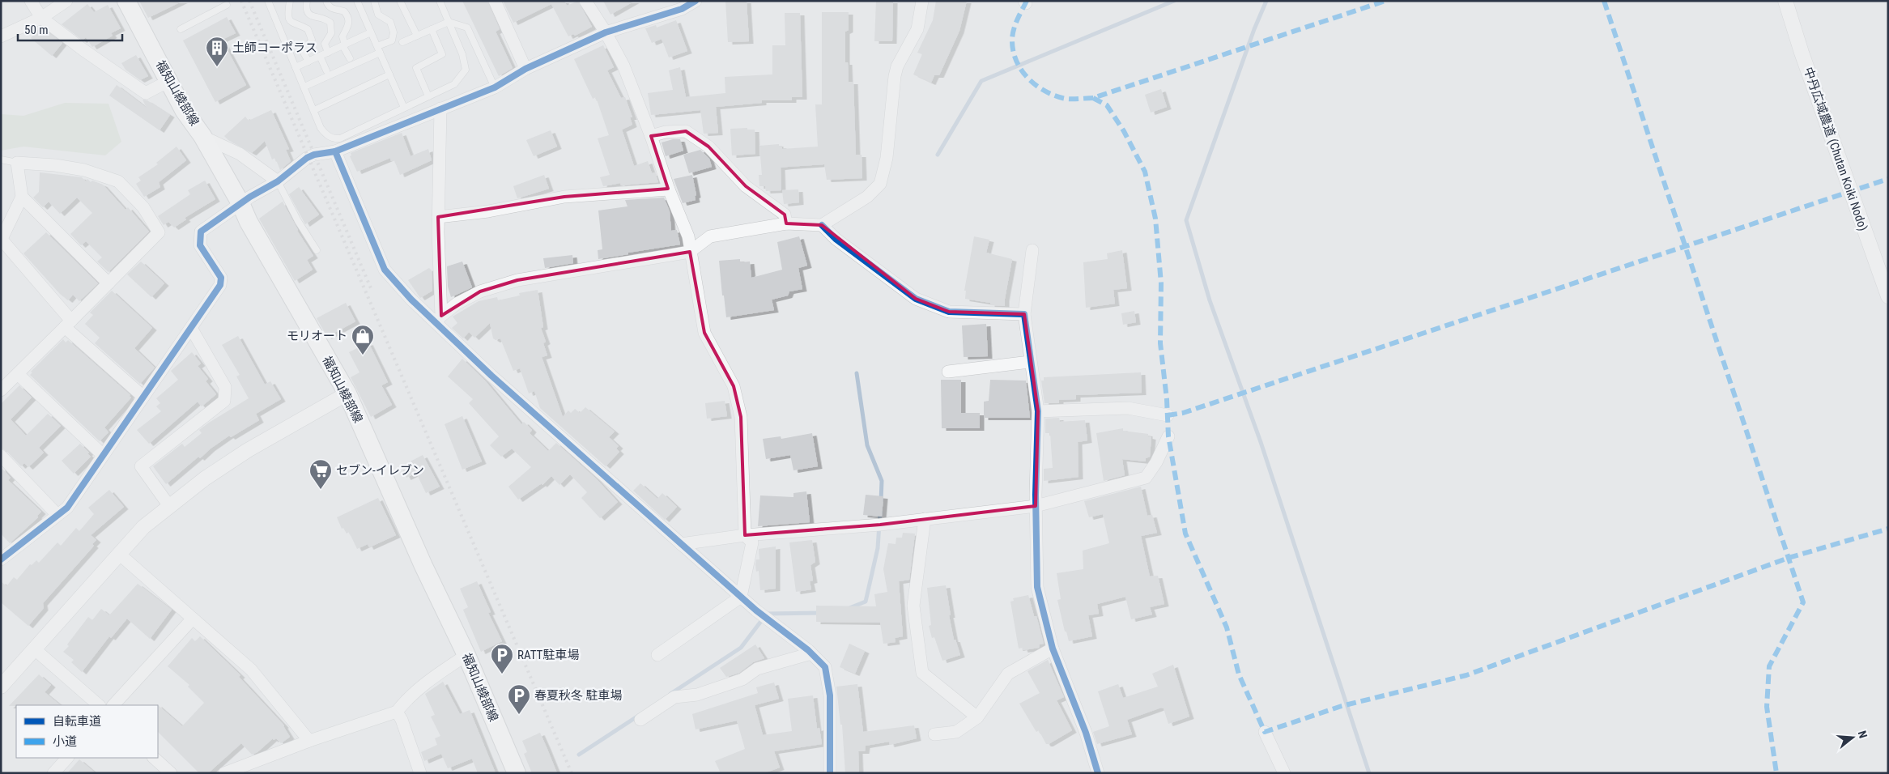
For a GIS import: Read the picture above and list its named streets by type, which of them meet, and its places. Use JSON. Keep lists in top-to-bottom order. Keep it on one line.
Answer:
{"streets":{"main road":["福知山綾部線"],"street":["中丹広域農道 (Chutan Koiki Nodo)"]},"places":{"building":["土師コーポラス"],"shop":["モリオート"],"supermarket":["セブン-イレブン"],"parking":["RATT駐車場","春夏秋冬 駐車場"]},"legend":["自転車道","小道"],"scale_bar":"50 m","north":"right"}
